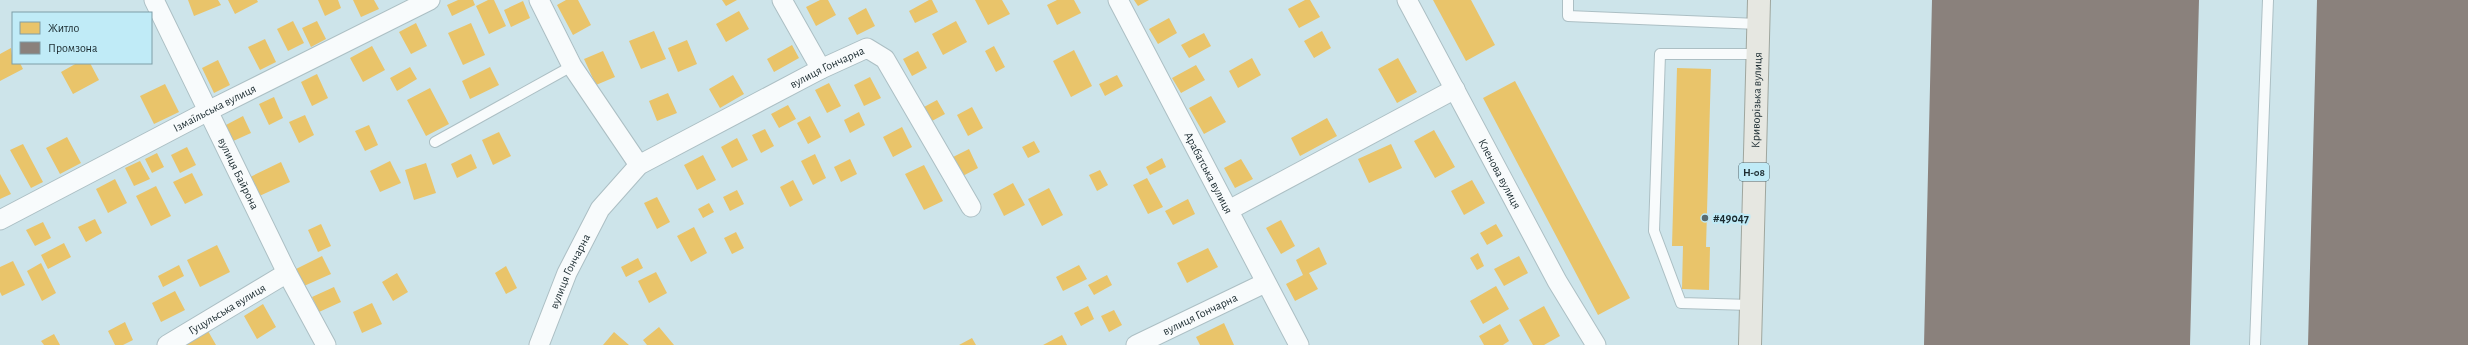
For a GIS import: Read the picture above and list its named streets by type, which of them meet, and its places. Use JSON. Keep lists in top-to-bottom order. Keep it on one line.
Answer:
{"streets":{"main road":["Криворізька вулиця","Н-08"],"street":["вулиця Гончарна","Ізмаїльська вулиця","Арабатська вулиця","вулиця Байрона","Кленова вулиця","Гуцульська вулиця"]},"crossings":[["вулиця Гончарна","Арабатська вулиця"],["Ізмаїльська вулиця","вулиця Байрона"],["вулиця Байрона","Гуцульська вулиця"]],"places":["#49047"],"legend":["Житло","Промзона"]}
